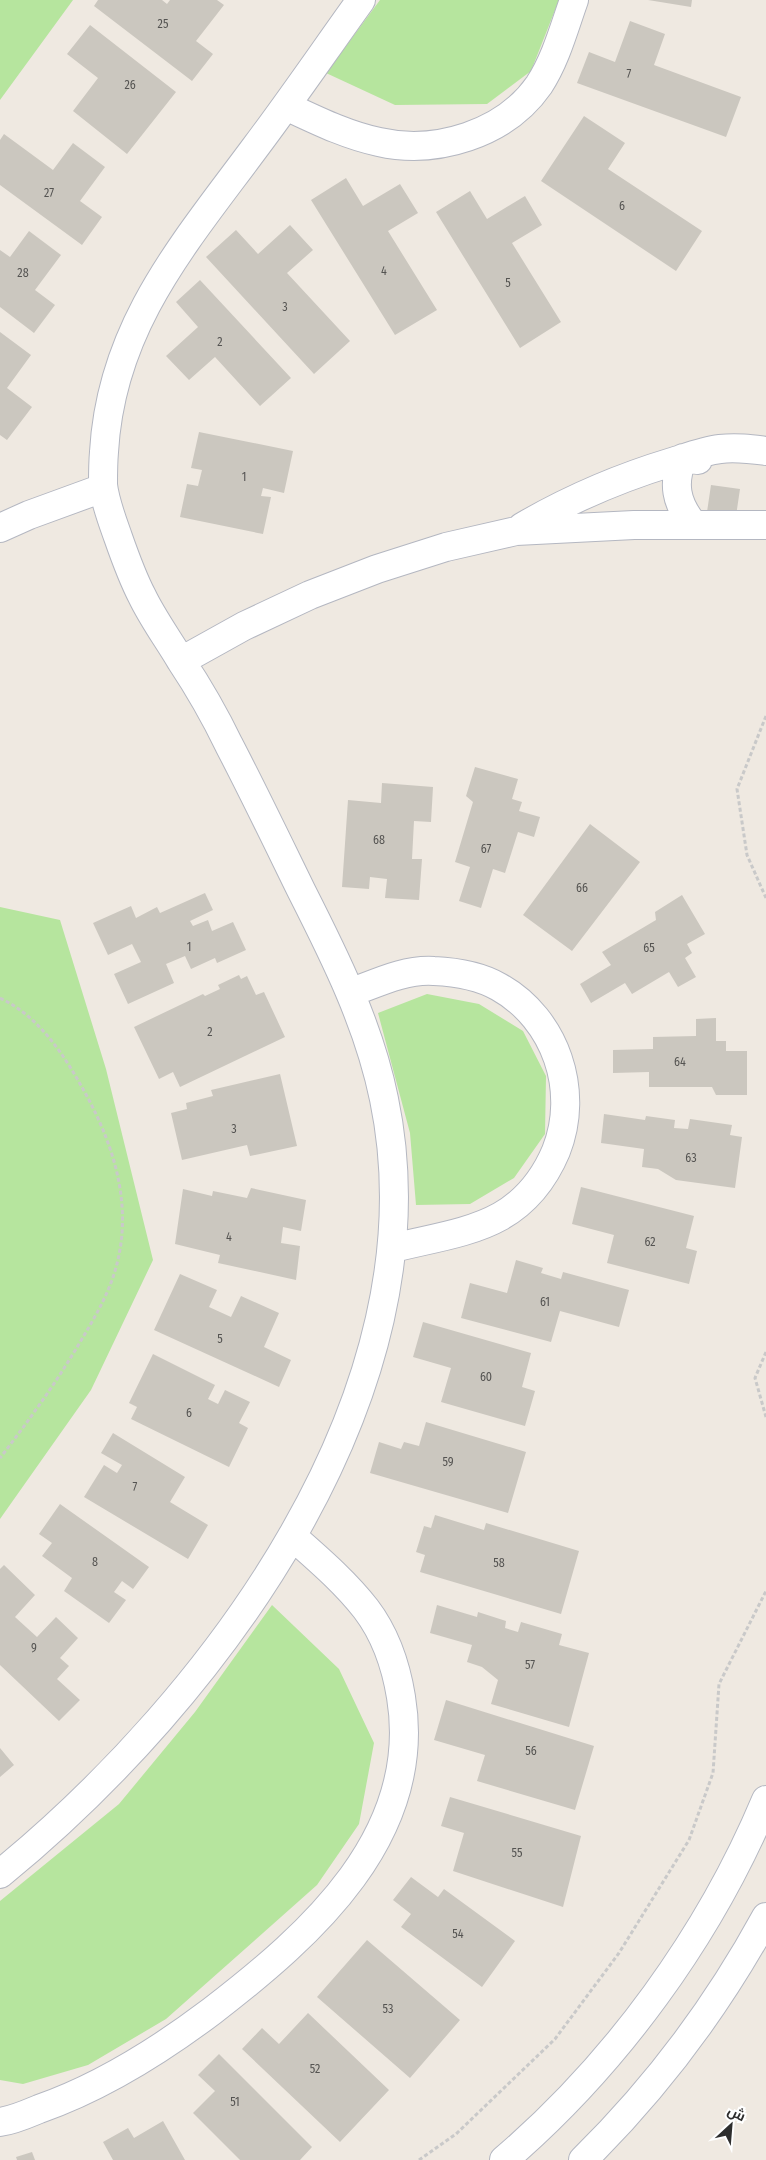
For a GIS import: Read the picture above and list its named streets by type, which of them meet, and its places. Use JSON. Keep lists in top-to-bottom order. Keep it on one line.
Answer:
{"house_numbers":["25","7","26","27","6","4","28","5","3","2","1","68","67","66","1","65","2","64","3","63","4","62","61","5","60","6","59","7","8","58","9","57","56","55","54","53","52","51"],"north":"top right"}
